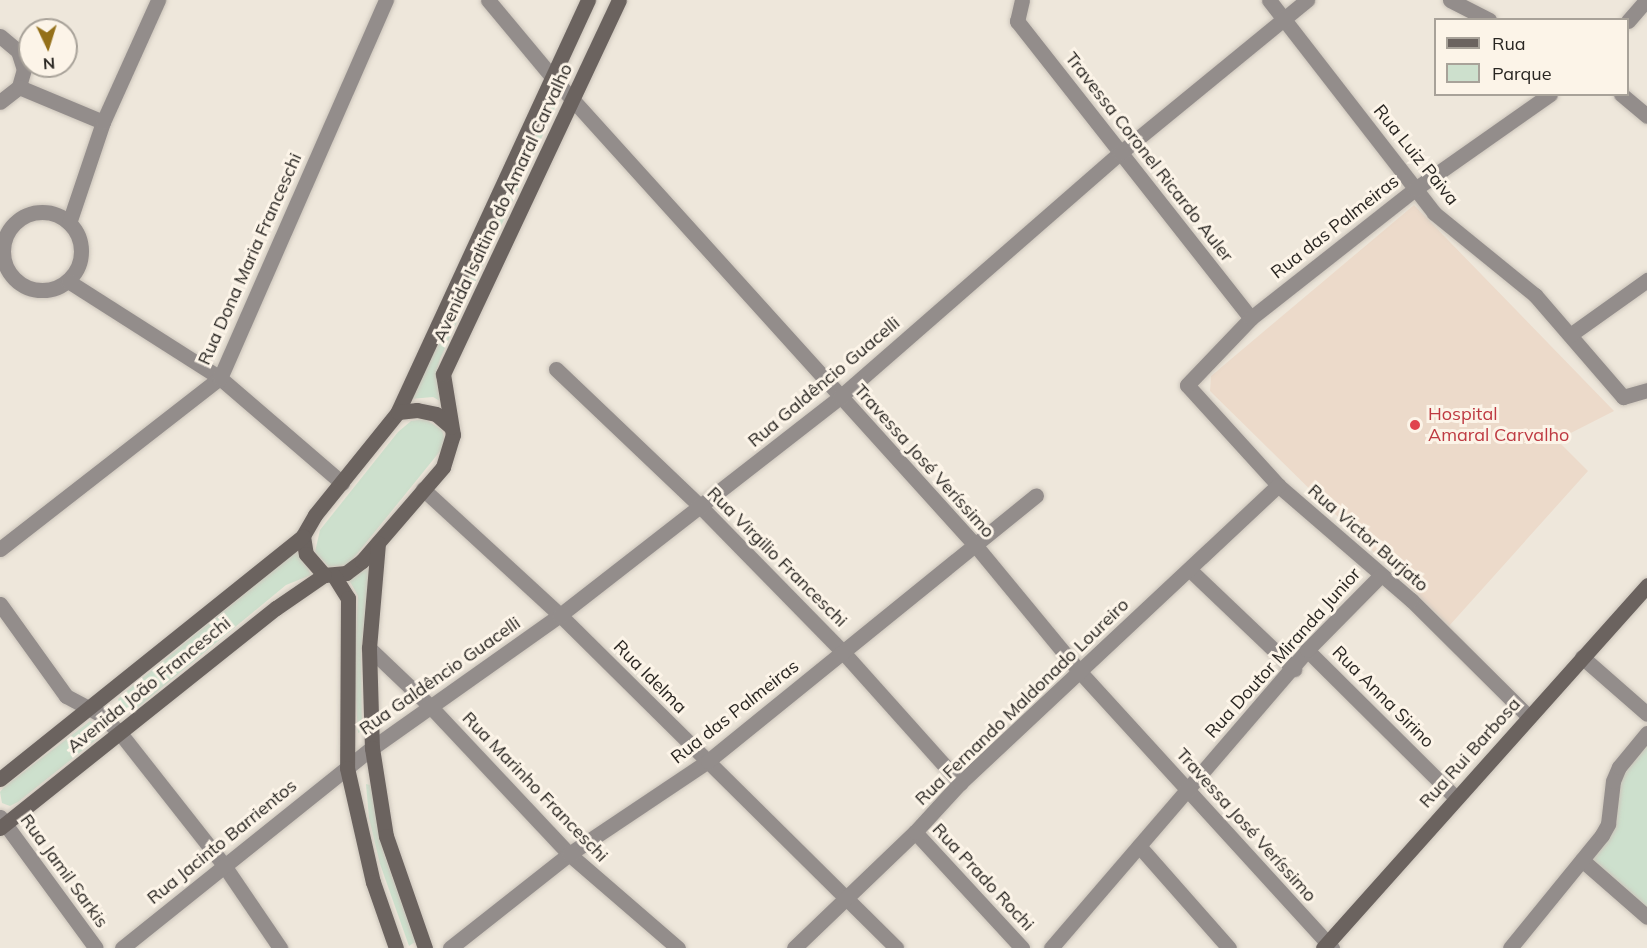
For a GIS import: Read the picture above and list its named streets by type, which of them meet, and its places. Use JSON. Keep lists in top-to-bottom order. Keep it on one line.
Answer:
{"streets":{"main road":["Avenida Isaltino do Amaral Carvalho","Avenida João Franceschi","Rua Rui Barbosa"],"street":["Rua Luiz Paiva","Travessa Coronel Ricardo Auler","Rua das Palmeiras","Rua Dona Maria Franceschi","Rua Galdêncio Guacelli","Travessa José Veríssimo","Rua Victor Burjato","Rua Virgilio Franceschi","Rua Doutor Miranda Junior","Rua Idelma","Rua Anna Sirino","Rua Fernando Maldonado Loureiro","Rua Marinho Franceschi","Rua Jacinto Barrientos","Rua Jamil Sarkis","Rua Prado Rochi"]},"crossings":[["Rua Luiz Paiva","Rua das Palmeiras"],["Rua Luiz Paiva","Rua Galdêncio Guacelli"],["Travessa Coronel Ricardo Auler","Rua das Palmeiras"],["Travessa Coronel Ricardo Auler","Rua Galdêncio Guacelli"],["Avenida Isaltino do Amaral Carvalho","Travessa José Veríssimo"],["Avenida Isaltino do Amaral Carvalho","Rua Idelma"],["Avenida Isaltino do Amaral Carvalho","Avenida João Franceschi"],["Rua das Palmeiras","Travessa José Veríssimo"],["Rua das Palmeiras","Rua Victor Burjato"],["Rua das Palmeiras","Rua Virgilio Franceschi"],["Rua das Palmeiras","Rua Idelma"],["Rua das Palmeiras","Rua Marinho Franceschi"],["Rua Galdêncio Guacelli","Travessa José Veríssimo"],["Rua Galdêncio Guacelli","Rua Virgilio Franceschi"],["Rua Galdêncio Guacelli","Rua Idelma"],["Rua Galdêncio Guacelli","Rua Marinho Franceschi"],["Rua Galdêncio Guacelli","Rua Jacinto Barrientos"],["Travessa José Veríssimo","Rua Doutor Miranda Junior"],["Travessa José Veríssimo","Rua Fernando Maldonado Loureiro"],["Travessa José Veríssimo","Rua Rui Barbosa"],["Rua Victor Burjato","Rua Doutor Miranda Junior"],["Rua Victor Burjato","Rua Fernando Maldonado Loureiro"],["Rua Victor Burjato","Rua Rui Barbosa"],["Rua Virgilio Franceschi","Rua Fernando Maldonado Loureiro"],["Rua Doutor Miranda Junior","Rua Anna Sirino"],["Rua Idelma","Avenida João Franceschi"],["Rua Idelma","Rua Fernando Maldonado Loureiro"],["Avenida João Franceschi","Rua Jamil Sarkis"],["Rua Anna Sirino","Rua Rui Barbosa"],["Rua Fernando Maldonado Loureiro","Rua Prado Rochi"]],"places":["Hospital Amaral Carvalho"],"legend":["Rua","Parque"],"north":"bottom"}
